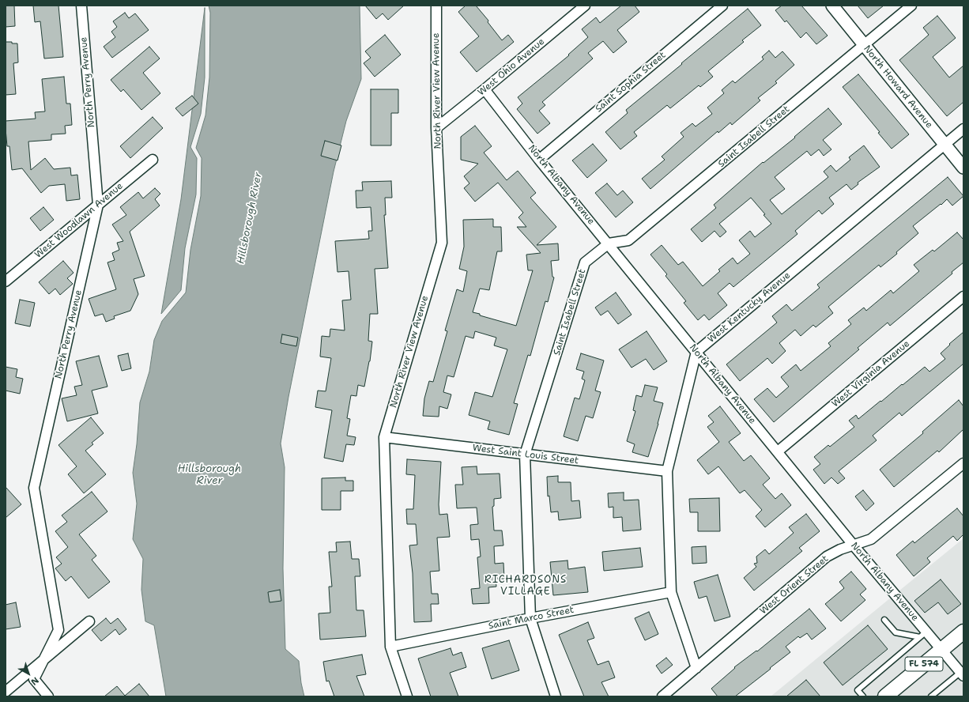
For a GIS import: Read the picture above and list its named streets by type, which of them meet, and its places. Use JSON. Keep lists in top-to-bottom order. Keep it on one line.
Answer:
{"streets":{"main road":["FL 574"],"street":["West Ohio Avenue","North Perry Avenue","Saint Sophia Street","North Howard Avenue","North River View Avenue","Saint Isabell Street","North Albany Avenue","West Woodlawn Avenue","West Kentucky Avenue","West Virginia Avenue","West Saint Louis Street","West Orient Street","Saint Marco Street"]},"crossings":[["West Ohio Avenue","North River View Avenue"],["West Ohio Avenue","North Albany Avenue"],["North Perry Avenue","West Woodlawn Avenue"],["Saint Sophia Street","North Albany Avenue"],["North Howard Avenue","Saint Isabell Street"],["North Howard Avenue","West Kentucky Avenue"],["North River View Avenue","West Saint Louis Street"],["North River View Avenue","Saint Marco Street"],["Saint Isabell Street","North Albany Avenue"],["Saint Isabell Street","West Saint Louis Street"],["Saint Isabell Street","Saint Marco Street"],["North Albany Avenue","West Kentucky Avenue"],["North Albany Avenue","West Virginia Avenue"],["North Albany Avenue","West Orient Street"],["North Albany Avenue","FL 574"]],"districts":["RICHARDSONS VILLAGE"],"water":["Hillsborough River"],"north":"bottom right"}
